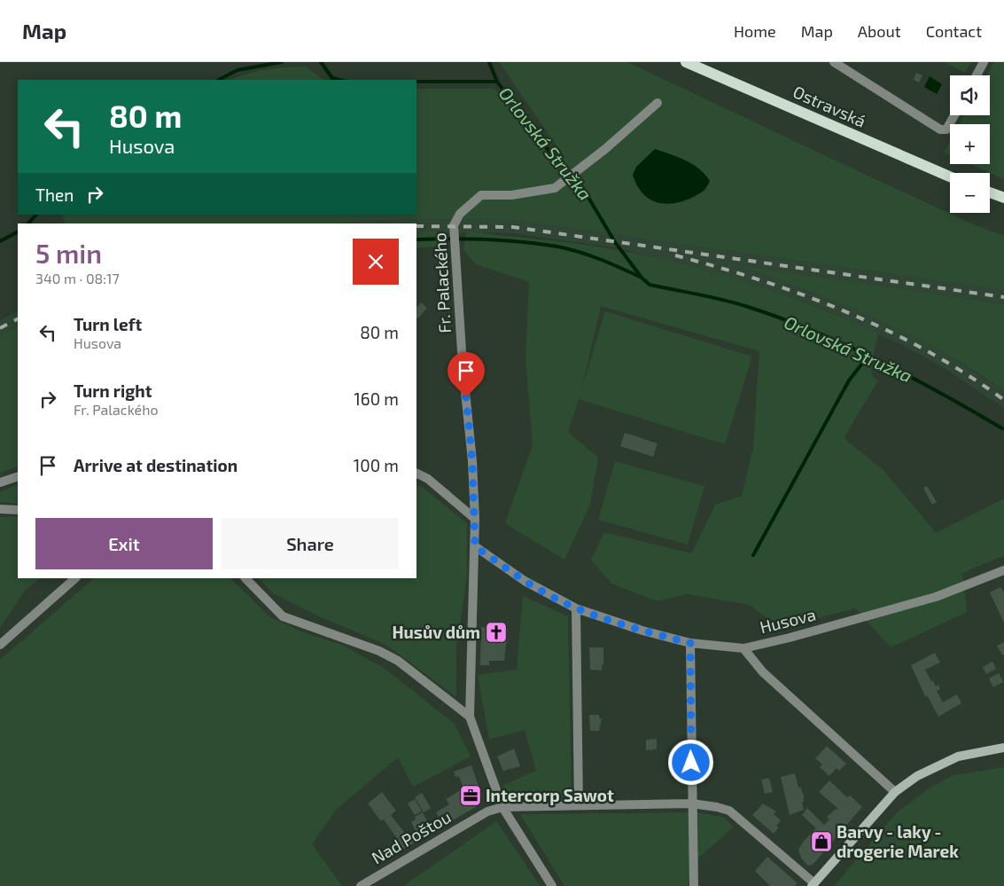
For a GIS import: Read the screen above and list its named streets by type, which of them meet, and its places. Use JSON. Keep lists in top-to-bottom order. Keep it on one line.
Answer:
{"streets":{"main road":["Ostravská"],"street":["Fr. Palackého","Husova","Nad Poštou"]},"crossings":[["Fr. Palackého","Husova"],["Fr. Palackého","Nad Poštou"]],"water":["Orlovská Stružka"],"places":{"church":["Husův dům"],"office":["Intercorp Sawot"],"shop":["Barvy - laky - drogerie Marek"]},"page":{"header":"Map","nav":["Home","Map","About","Contact"],"map_buttons":["+","−"],"turn":["80 m","Husova"],"then":"Then","heading":["5 min","340 m · 08:17"],"list":[{"name":"Turn left","note":"Husova","value":"80 m"},{"name":"Turn right","note":"Fr. Palackého","value":"160 m"},{"name":"Arrive at destination","value":"100 m"}],"buttons":["Exit","Share"]}}
